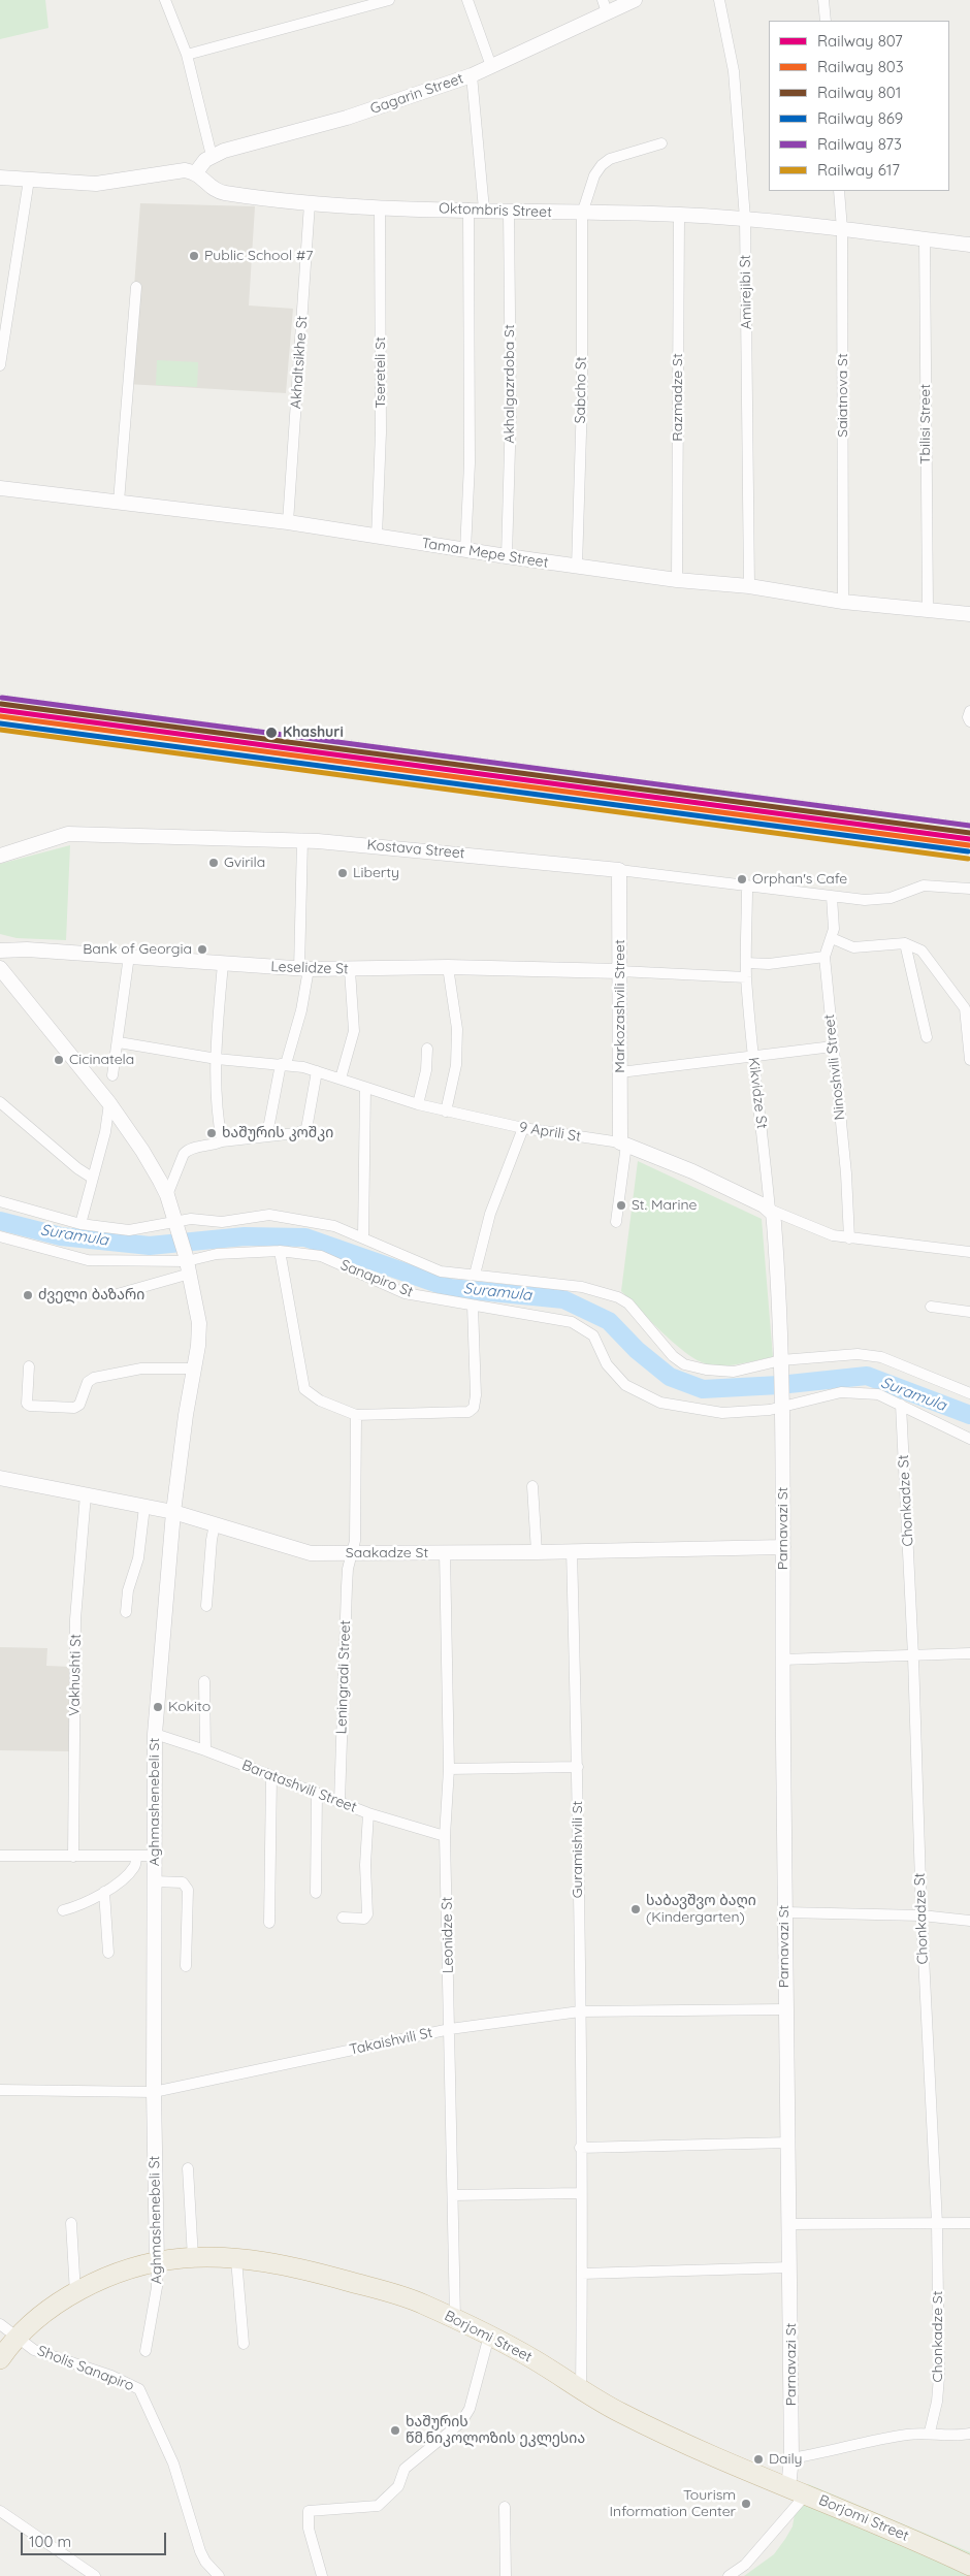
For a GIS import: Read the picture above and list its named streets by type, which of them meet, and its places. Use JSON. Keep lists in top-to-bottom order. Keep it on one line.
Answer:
{"streets":{"highway":["Borjomi Street"],"street":["Gagarin Street","Oktombris Street","Amirejibi St","Akhaltsikhe St","Tsereteli St","Akhalgazrdoba St","Sabcho St","Saiatnova St","Razmadze St","Tbilisi Street","Tamar Mepe Street","Kostava Street","Leselidze St","Markozashvili Street","Ninoshvili Street","Kikvidze St","9 Aprili St","Sanapiro St","Chonkadze St","Parnavazi St","Saakadze St","Vakhushti St","Leningradi Street","Baratashvili Street","Aghmashenebeli St","Guramishvili St","Leonidze St","Takaishvili St","Sholis Sanapiro"]},"crossings":[["Oktombris Street","Amirejibi St"],["Oktombris Street","Akhaltsikhe St"],["Oktombris Street","Tsereteli St"],["Oktombris Street","Akhalgazrdoba St"],["Oktombris Street","Sabcho St"],["Oktombris Street","Saiatnova St"],["Oktombris Street","Razmadze St"],["Oktombris Street","Tbilisi Street"],["Amirejibi St","Tamar Mepe Street"],["Akhaltsikhe St","Tamar Mepe Street"],["Tsereteli St","Tamar Mepe Street"],["Akhalgazrdoba St","Tamar Mepe Street"],["Sabcho St","Tamar Mepe Street"],["Saiatnova St","Tamar Mepe Street"],["Razmadze St","Tamar Mepe Street"],["Tbilisi Street","Tamar Mepe Street"],["Kostava Street","Markozashvili Street"],["Kostava Street","Ninoshvili Street"],["Kostava Street","Kikvidze St"],["Leselidze St","Markozashvili Street"],["Markozashvili Street","9 Aprili St"],["Ninoshvili Street","9 Aprili St"],["Kikvidze St","9 Aprili St"],["Sanapiro St","Chonkadze St"],["Sanapiro St","Parnavazi St"],["Sanapiro St","Aghmashenebeli St"],["Parnavazi St","Saakadze St"],["Parnavazi St","Takaishvili St"],["Parnavazi St","Borjomi Street"],["Saakadze St","Vakhushti St"],["Saakadze St","Leningradi Street"],["Saakadze St","Aghmashenebeli St"],["Saakadze St","Guramishvili St"],["Saakadze St","Leonidze St"],["Leningradi Street","Baratashvili Street"],["Baratashvili Street","Aghmashenebeli St"],["Baratashvili Street","Leonidze St"],["Aghmashenebeli St","Takaishvili St"],["Aghmashenebeli St","Borjomi Street"],["Guramishvili St","Takaishvili St"],["Guramishvili St","Borjomi Street"],["Leonidze St","Takaishvili St"],["Leonidze St","Borjomi Street"],["Borjomi Street","Sholis Sanapiro"]],"water":["Suramula"],"places":["Public School #7","Khashuri","Gvirila","Liberty","Orphan's Cafe","Bank of Georgia","Cicinatela","ხაშურის კოშკი","St. Marine","ძველი ბაზარი","Kokito","საბავშვო ბაღი (Kindergarten)","ხაშურის წმ.ნიკოლოზის ეკლესია","Daily","Tourism Information Center"],"lines":["rail line 873","rail line 801","rail line 807","rail line 803","rail line 869","rail line 617"],"legend":["Railway 807","Railway 803","Railway 801","Railway 869","Railway 873","Railway 617"],"scale_bar":"100 m"}
